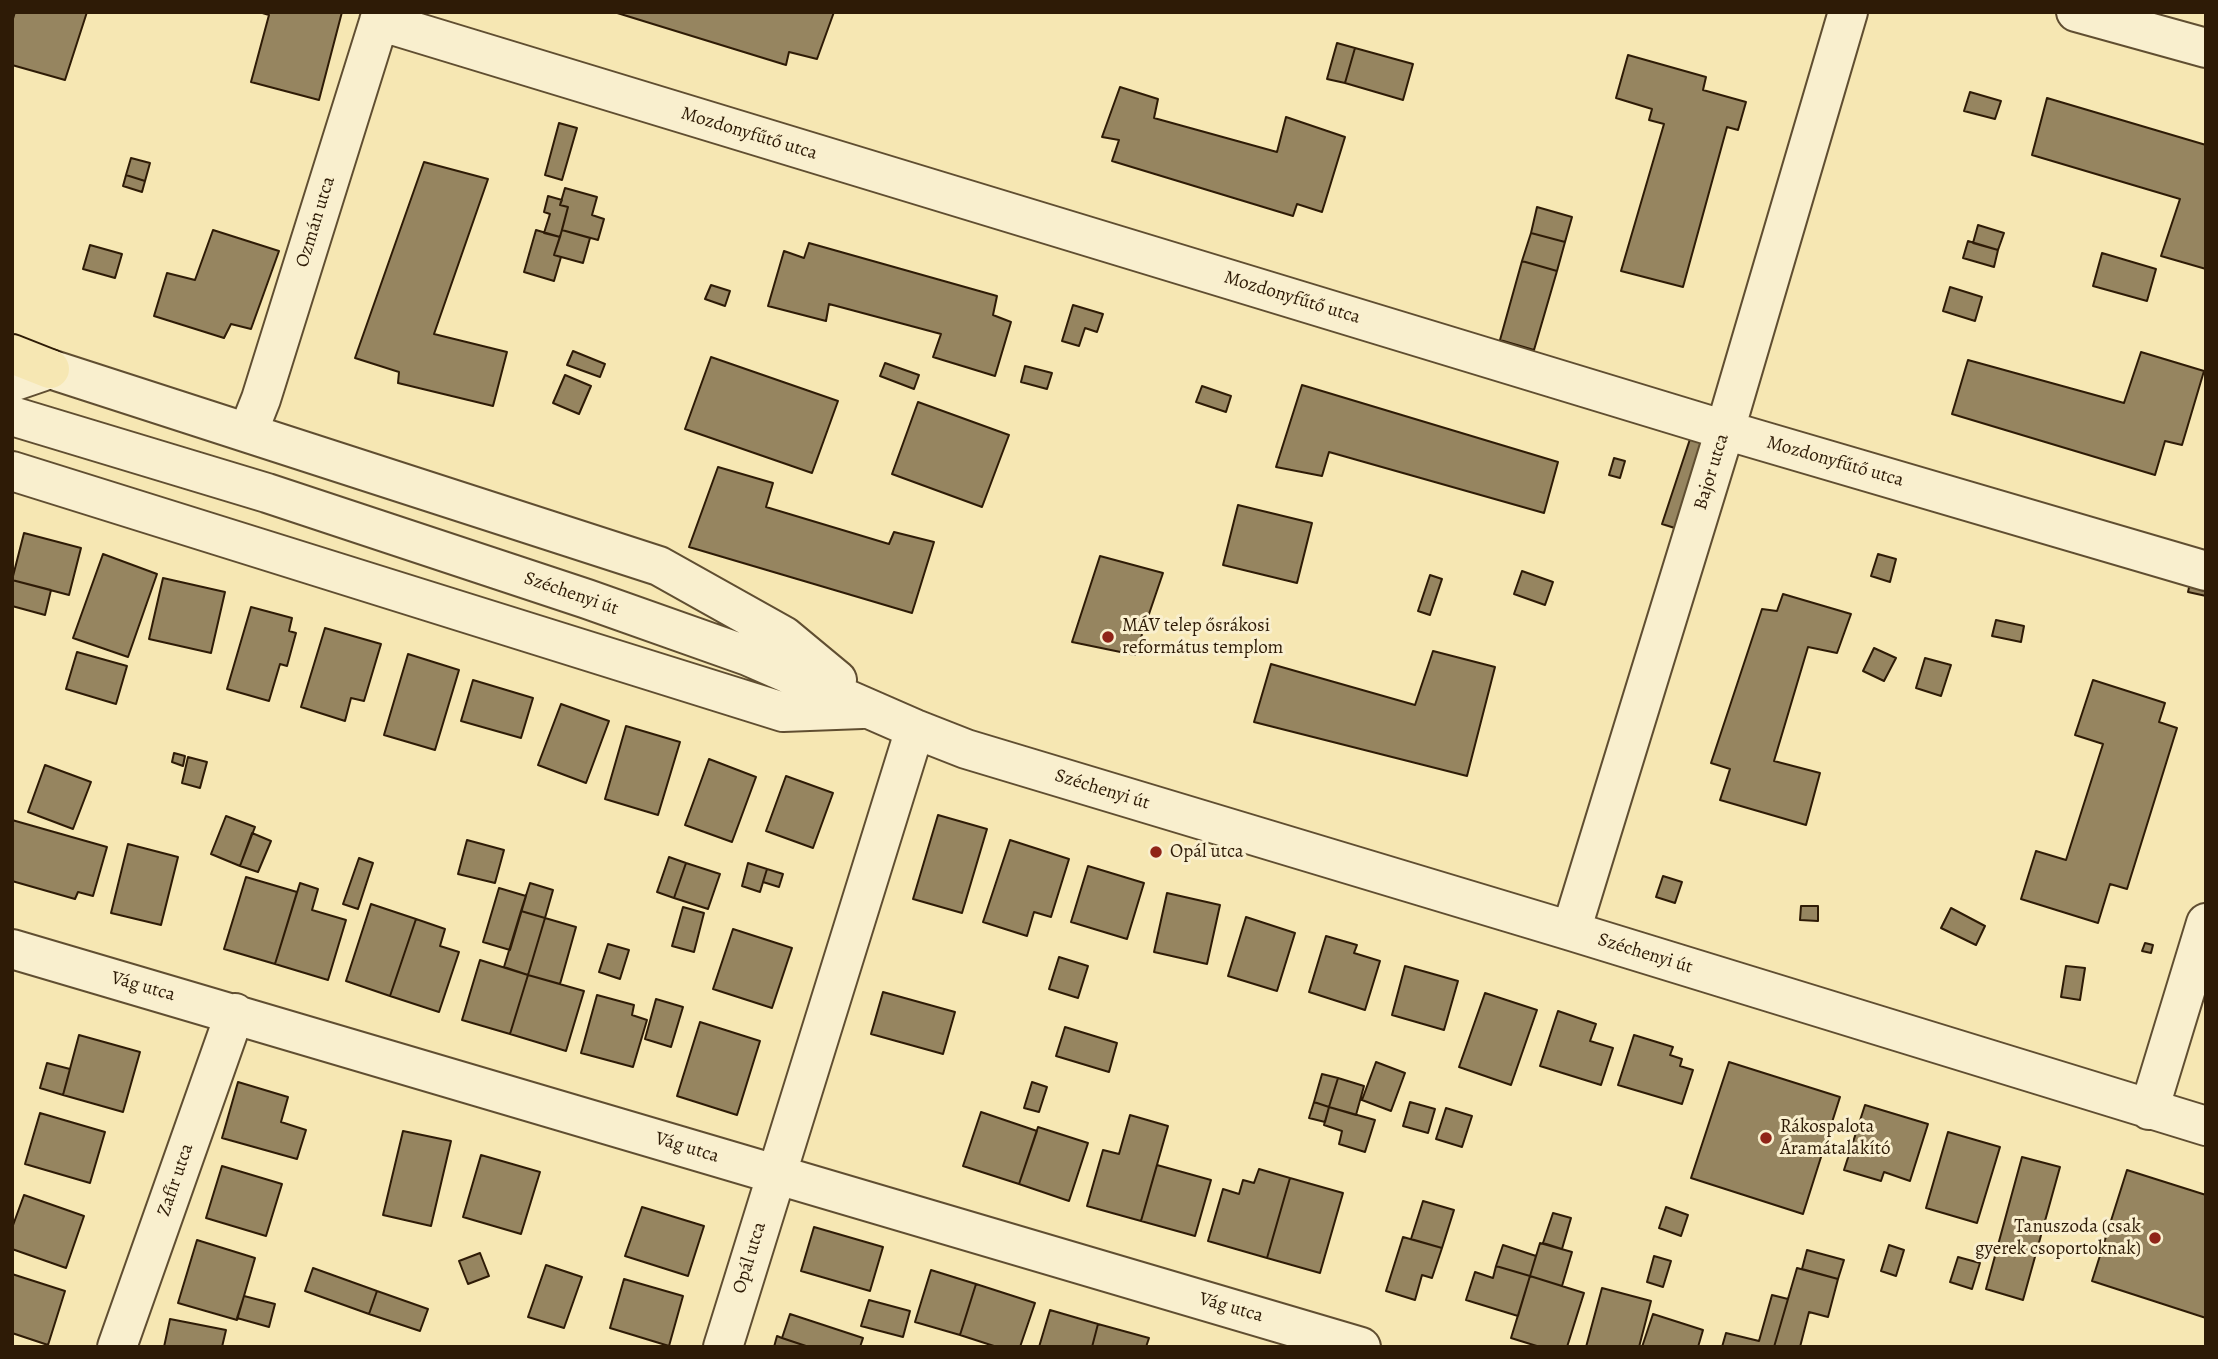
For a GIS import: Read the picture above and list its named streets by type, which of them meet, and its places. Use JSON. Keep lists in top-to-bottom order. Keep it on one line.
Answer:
{"streets":{"street":["Mozdonyfűtő utca","Ozmán utca","Bajor utca","Széchenyi út","Vág utca","Zafír utca","Opál utca"]},"crossings":[["Mozdonyfűtő utca","Ozmán utca"],["Mozdonyfűtő utca","Bajor utca"],["Bajor utca","Széchenyi út"],["Széchenyi út","Opál utca"],["Vág utca","Zafír utca"],["Vág utca","Opál utca"]],"places":["MÁV telep ősrákosi református templom","Opál utca","Rákospalota Áramátalakító","Tanuszoda (csak gyerek csoportoknak)"]}
